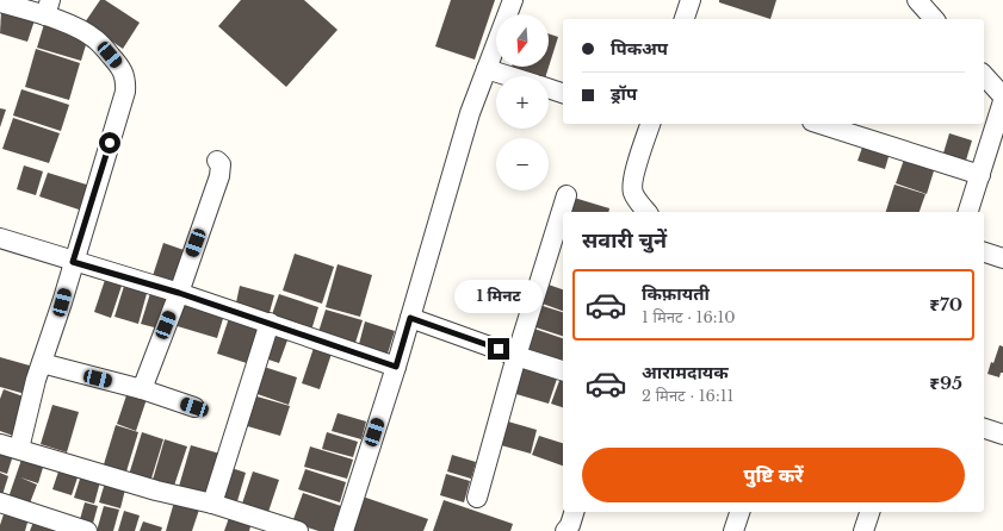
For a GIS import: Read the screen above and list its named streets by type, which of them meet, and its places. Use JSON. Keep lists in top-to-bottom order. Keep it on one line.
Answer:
{"north":"bottom","page":{"map_buttons":["+","−"],"banner":["पिकअप","ड्रॉप"],"heading":"सवारी चुनें","list":[{"name":"किफ़ायती","note":"1 मिनट · 16:10","value":"₹70"},{"name":"आरामदायक","note":"2 मिनट · 16:11","value":"₹95"}],"bubble":"1 मिनट","buttons":"पुष्टि करें"}}
